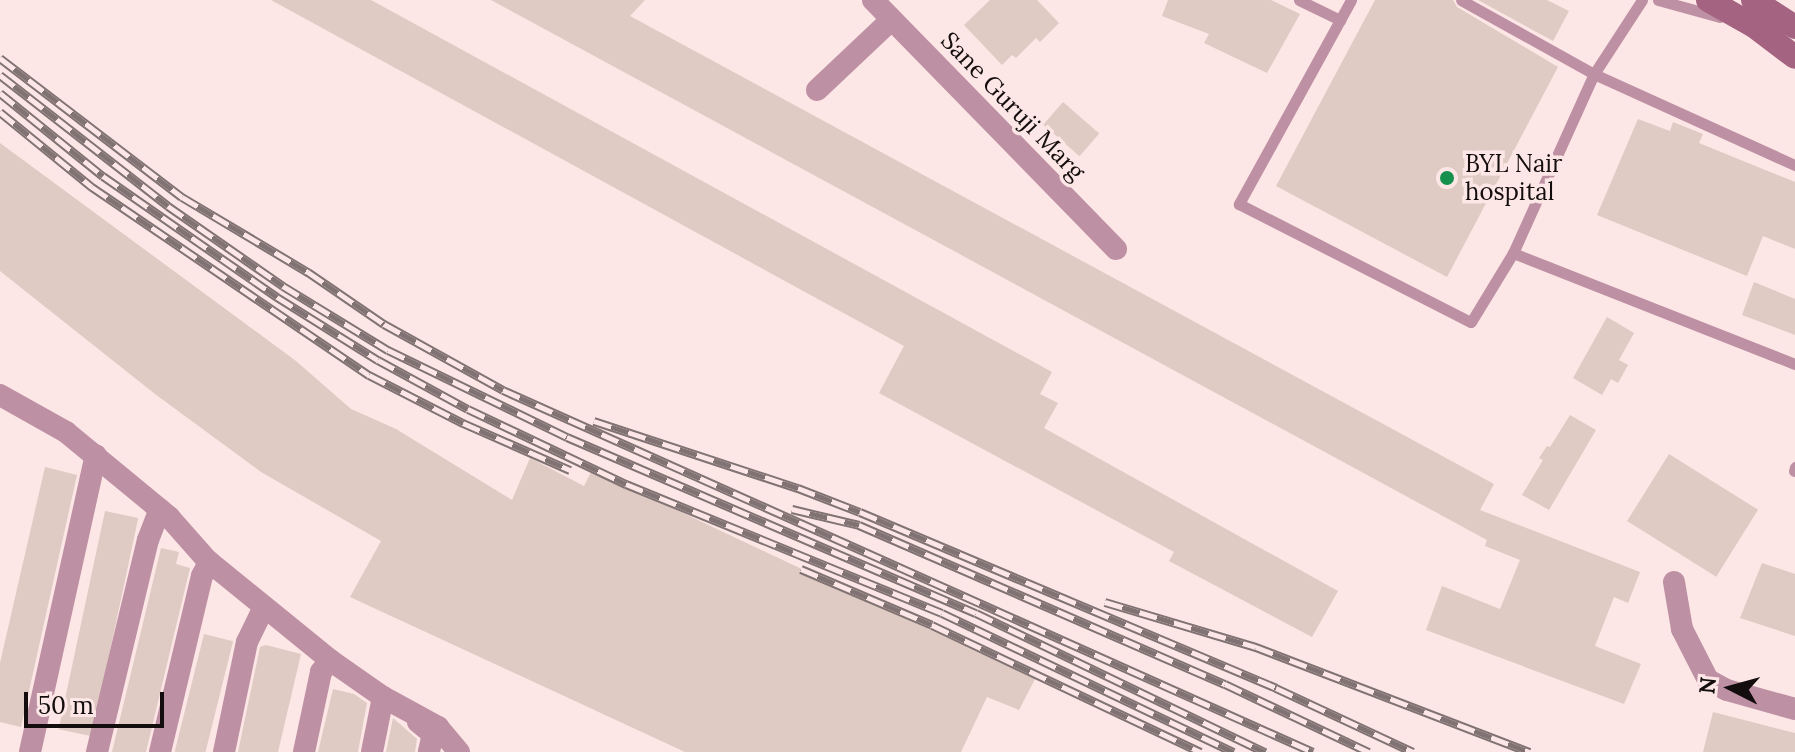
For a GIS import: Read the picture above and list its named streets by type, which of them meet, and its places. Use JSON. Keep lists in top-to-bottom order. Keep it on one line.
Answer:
{"streets":{"street":["Sane Guruji Marg"]},"places":["BYL Nair hospital"],"scale_bar":"50 m","north":"left"}
